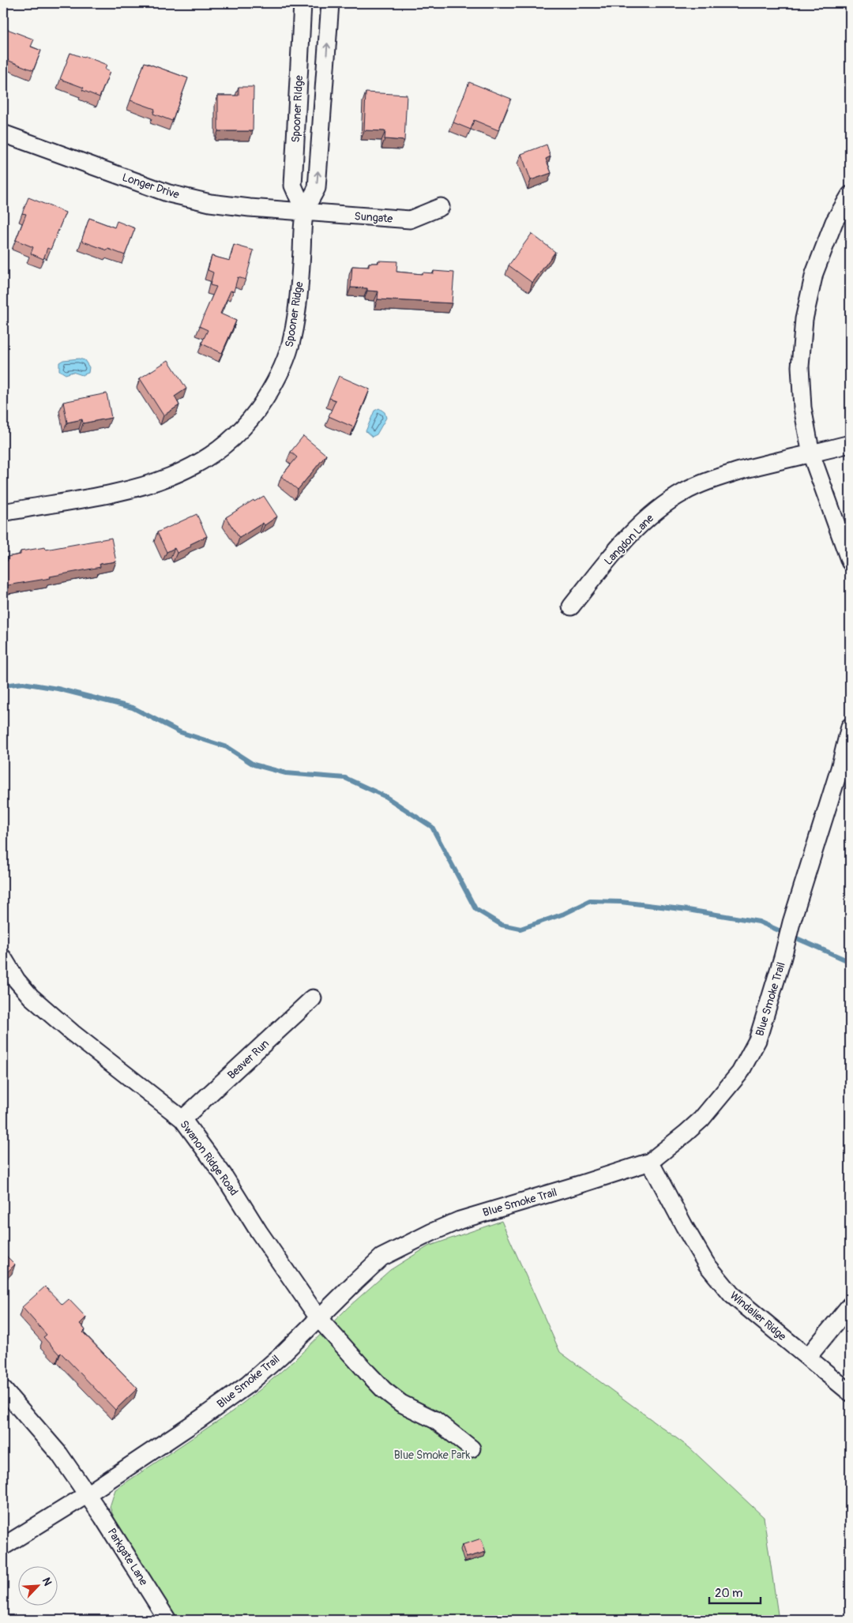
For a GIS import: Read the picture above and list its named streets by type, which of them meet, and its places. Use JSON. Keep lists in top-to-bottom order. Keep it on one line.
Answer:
{"streets":{"street":["Spooner RIdge","Longer Drive","Sungate","Spooner Ridge","Langdon Lane","Blue Smoke Trail","Beaver Run","Swanon Ridge Road","Windalier Ridge","Parkgate Lane"]},"crossings":[["Spooner RIdge","Longer Drive"],["Spooner RIdge","Sungate"],["Spooner RIdge","Spooner Ridge"],["Longer Drive","Sungate"],["Longer Drive","Spooner Ridge"],["Sungate","Spooner Ridge"],["Blue Smoke Trail","Swanon Ridge Road"],["Blue Smoke Trail","Windalier Ridge"],["Blue Smoke Trail","Parkgate Lane"],["Beaver Run","Swanon Ridge Road"]],"parks":["Blue Smoke Park"],"scale_bar":"20 m","north":"top right"}
